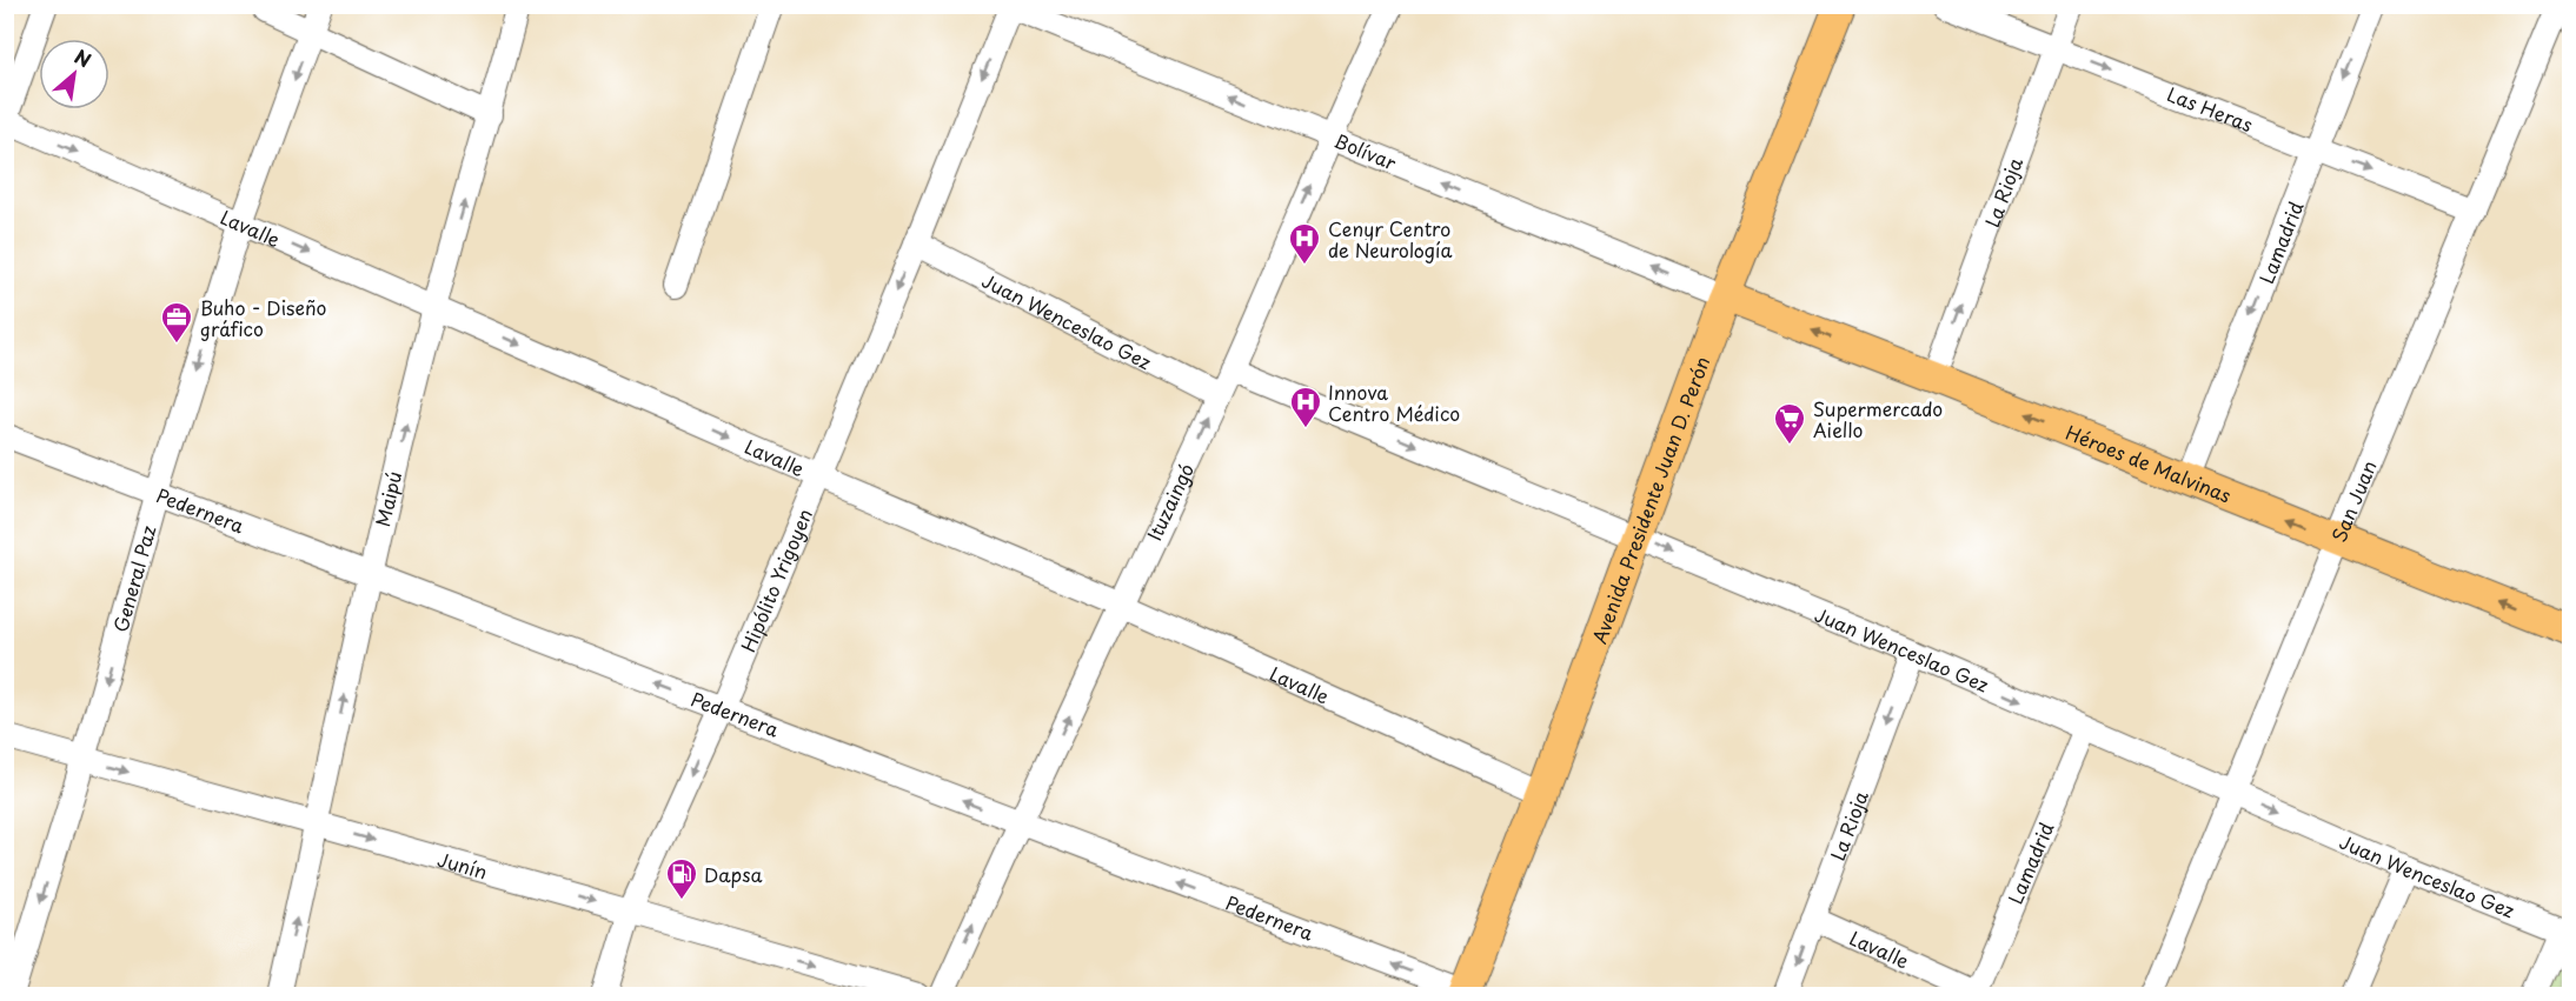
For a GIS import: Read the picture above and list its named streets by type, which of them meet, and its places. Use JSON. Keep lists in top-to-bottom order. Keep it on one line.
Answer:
{"streets":{"main road":["Héroes de Malvinas","Avenida Presidente Juan D. Perón"],"street":["Las Heras","Bolívar","La Rioja","Lavalle","Lamadrid","Juan Wenceslao Gez","Maipú","San Juan","Ituzaingó","Pedernera","General Paz","Hipólito Yrigoyen","Junín"]},"crossings":[["Las Heras","La Rioja"],["Las Heras","Lamadrid"],["Las Heras","San Juan"],["Bolívar","Héroes de Malvinas"],["Bolívar","Avenida Presidente Juan D. Perón"],["Bolívar","Ituzaingó"],["Bolívar","Hipólito Yrigoyen"],["La Rioja","Lavalle"],["La Rioja","Juan Wenceslao Gez"],["La Rioja","Héroes de Malvinas"],["Lavalle","Lamadrid"],["Lavalle","Maipú"],["Lavalle","Avenida Presidente Juan D. Perón"],["Lavalle","Ituzaingó"],["Lavalle","General Paz"],["Lavalle","Hipólito Yrigoyen"],["Lamadrid","Juan Wenceslao Gez"],["Lamadrid","Héroes de Malvinas"],["Juan Wenceslao Gez","Avenida Presidente Juan D. Perón"],["Juan Wenceslao Gez","San Juan"],["Juan Wenceslao Gez","Ituzaingó"],["Juan Wenceslao Gez","Hipólito Yrigoyen"],["Héroes de Malvinas","Avenida Presidente Juan D. Perón"],["Héroes de Malvinas","San Juan"],["Maipú","Pedernera"],["Maipú","Junín"],["Avenida Presidente Juan D. Perón","Pedernera"],["Ituzaingó","Pedernera"],["Pedernera","General Paz"],["Pedernera","Hipólito Yrigoyen"],["General Paz","Junín"],["Hipólito Yrigoyen","Junín"]],"one_way":["Las Heras","Bolívar","Lavalle","Lamadrid","Juan Wenceslao Gez","Héroes de Malvinas","Maipú","Ituzaingó","Pedernera","General Paz","Hipólito Yrigoyen","Junín"],"places":{"hospital":["Cenyr Centro de Neurología","Innova Centro Médico"],"office":["Buho - Diseño gráfico"],"supermarket":["Supermercado Aiello"],"fuel station":["Dapsa"]},"north":"top right"}
